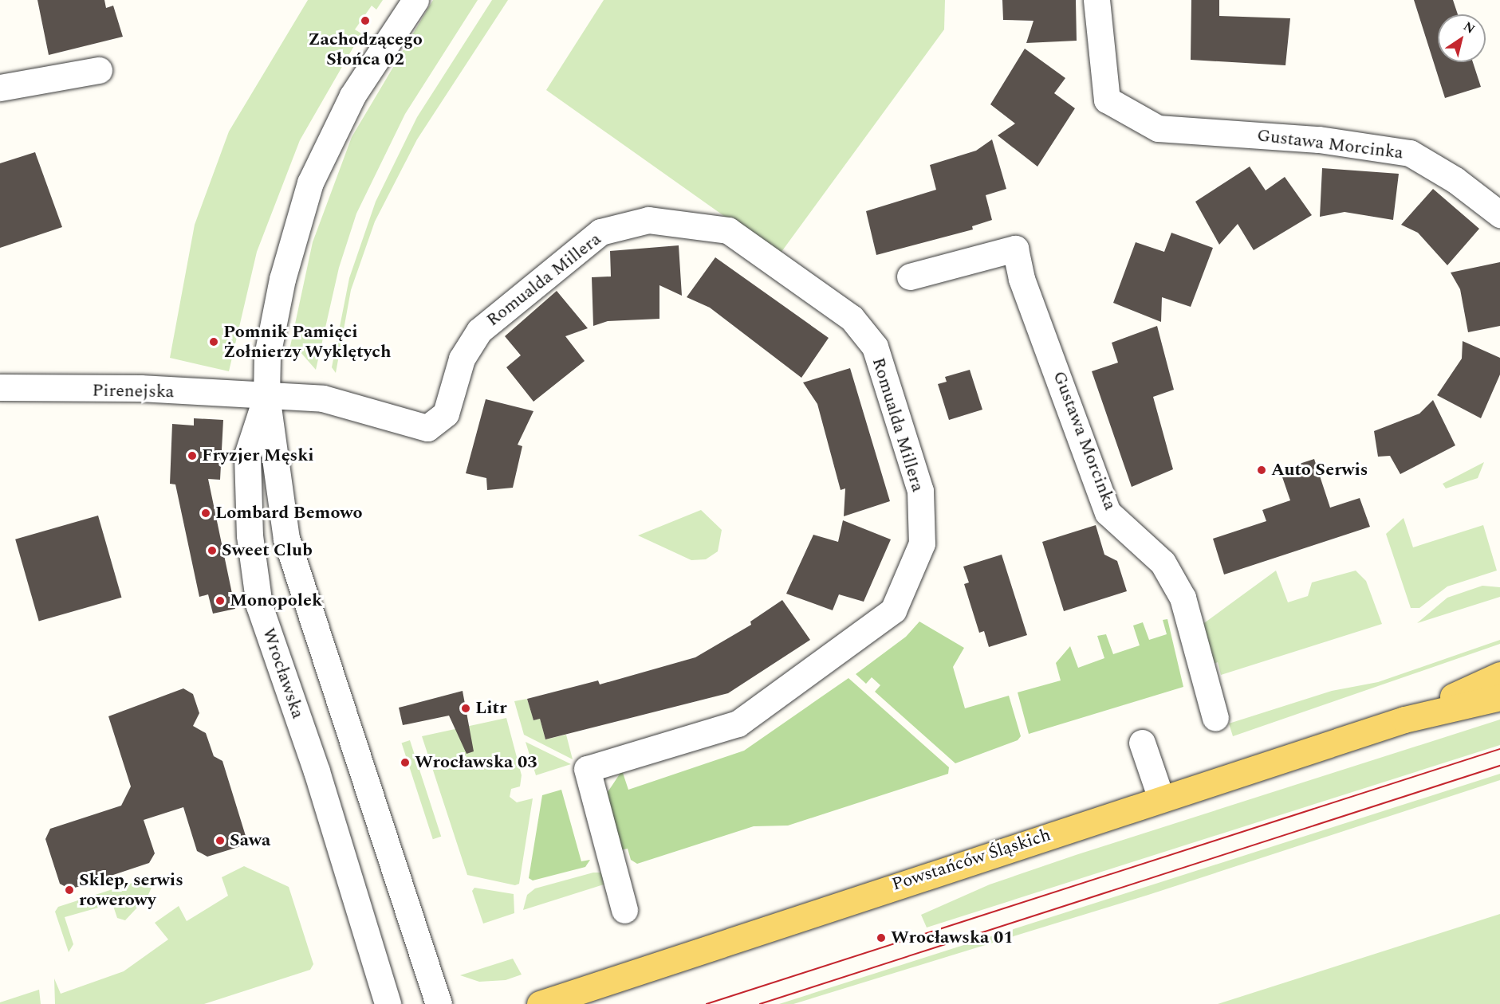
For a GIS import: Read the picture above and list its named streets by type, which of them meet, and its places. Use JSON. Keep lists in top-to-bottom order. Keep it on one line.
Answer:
{"streets":{"main road":["Powstańców Śląskich"],"street":["Gustawa Morcinka","Romualda Millera","Pirenejska","Wrocławska"]},"crossings":[["Romualda Millera","Pirenejska"],["Romualda Millera","Wrocławska"],["Pirenejska","Wrocławska"]],"places":["Zachodzącego Słońca 02","Pomnik Pamięci Żołnierzy Wyklętych","Fryzjer Męski","Auto Serwis","Lombard Bemowo","Sweet Club","Monopolek","Litr","Wrocławska 03","Sawa","Sklep, serwis rowerowy","Wrocławska 01"],"north":"top right"}
